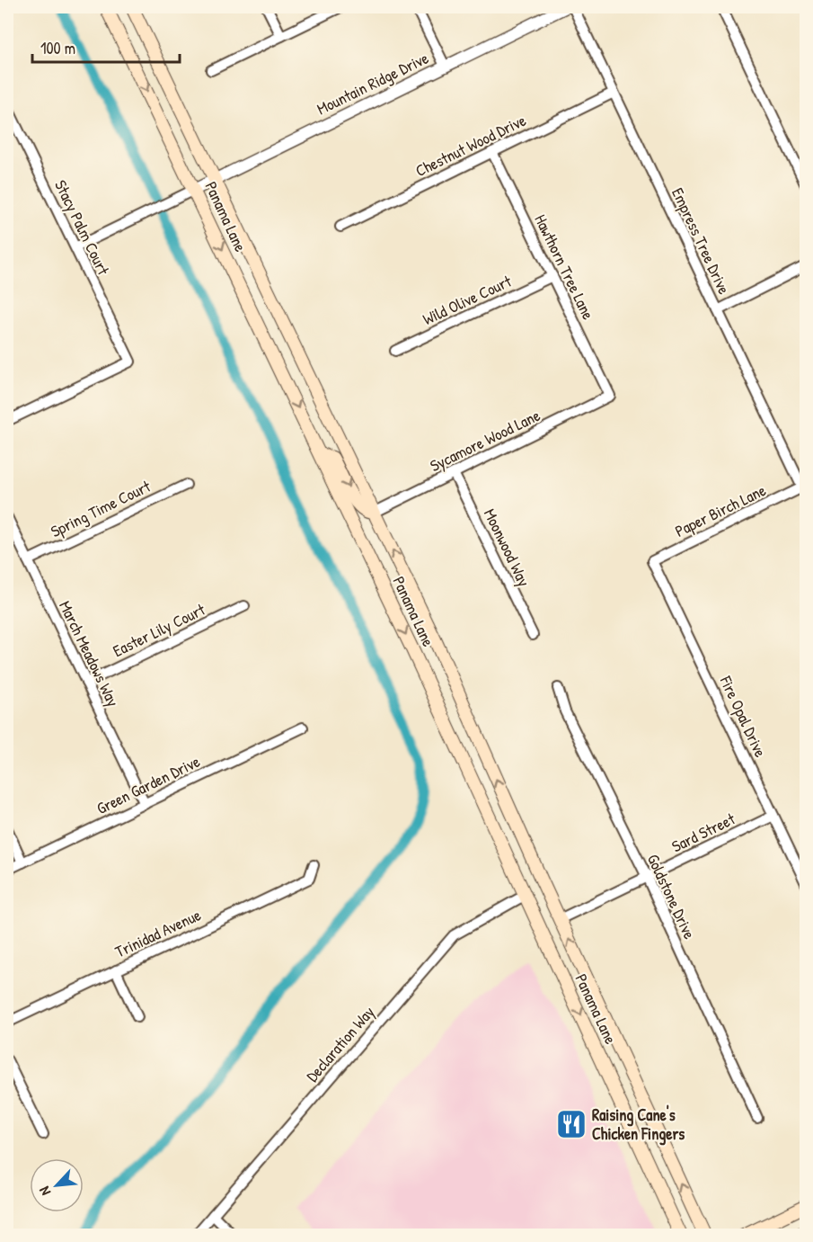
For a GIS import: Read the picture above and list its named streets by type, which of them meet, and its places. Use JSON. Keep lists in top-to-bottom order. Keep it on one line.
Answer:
{"streets":{"main road":["Panama Lane"],"street":["Mountain Ridge Drive","Chestnut Wood Drive","Stacy Palm Court","Empress Tree Drive","Hawthorn Tree Lane","Wild Olive Court","Sycamore Wood Lane","Spring Time Court","Paper Birch Lane","Moonwood Way","Easter Lily Court","March Meadows Way","Fire Opal Drive","Green Garden Drive","Sard Street","Goldstone Drive","Trinidad Avenue","Declaration Way"]},"crossings":[["Mountain Ridge Drive","Panama Lane"],["Chestnut Wood Drive","Empress Tree Drive"],["Chestnut Wood Drive","Hawthorn Tree Lane"],["Panama Lane","Sycamore Wood Lane"],["Panama Lane","Sard Street"],["Panama Lane","Declaration Way"],["Empress Tree Drive","Paper Birch Lane"],["Hawthorn Tree Lane","Wild Olive Court"],["Hawthorn Tree Lane","Sycamore Wood Lane"],["Sycamore Wood Lane","Moonwood Way"],["Spring Time Court","March Meadows Way"],["Paper Birch Lane","Fire Opal Drive"],["Easter Lily Court","March Meadows Way"],["March Meadows Way","Green Garden Drive"],["Fire Opal Drive","Sard Street"],["Sard Street","Goldstone Drive"]],"places":{"restaurant":["Raising Cane's Chicken Fingers"]},"scale_bar":"100 m","north":"bottom left"}
